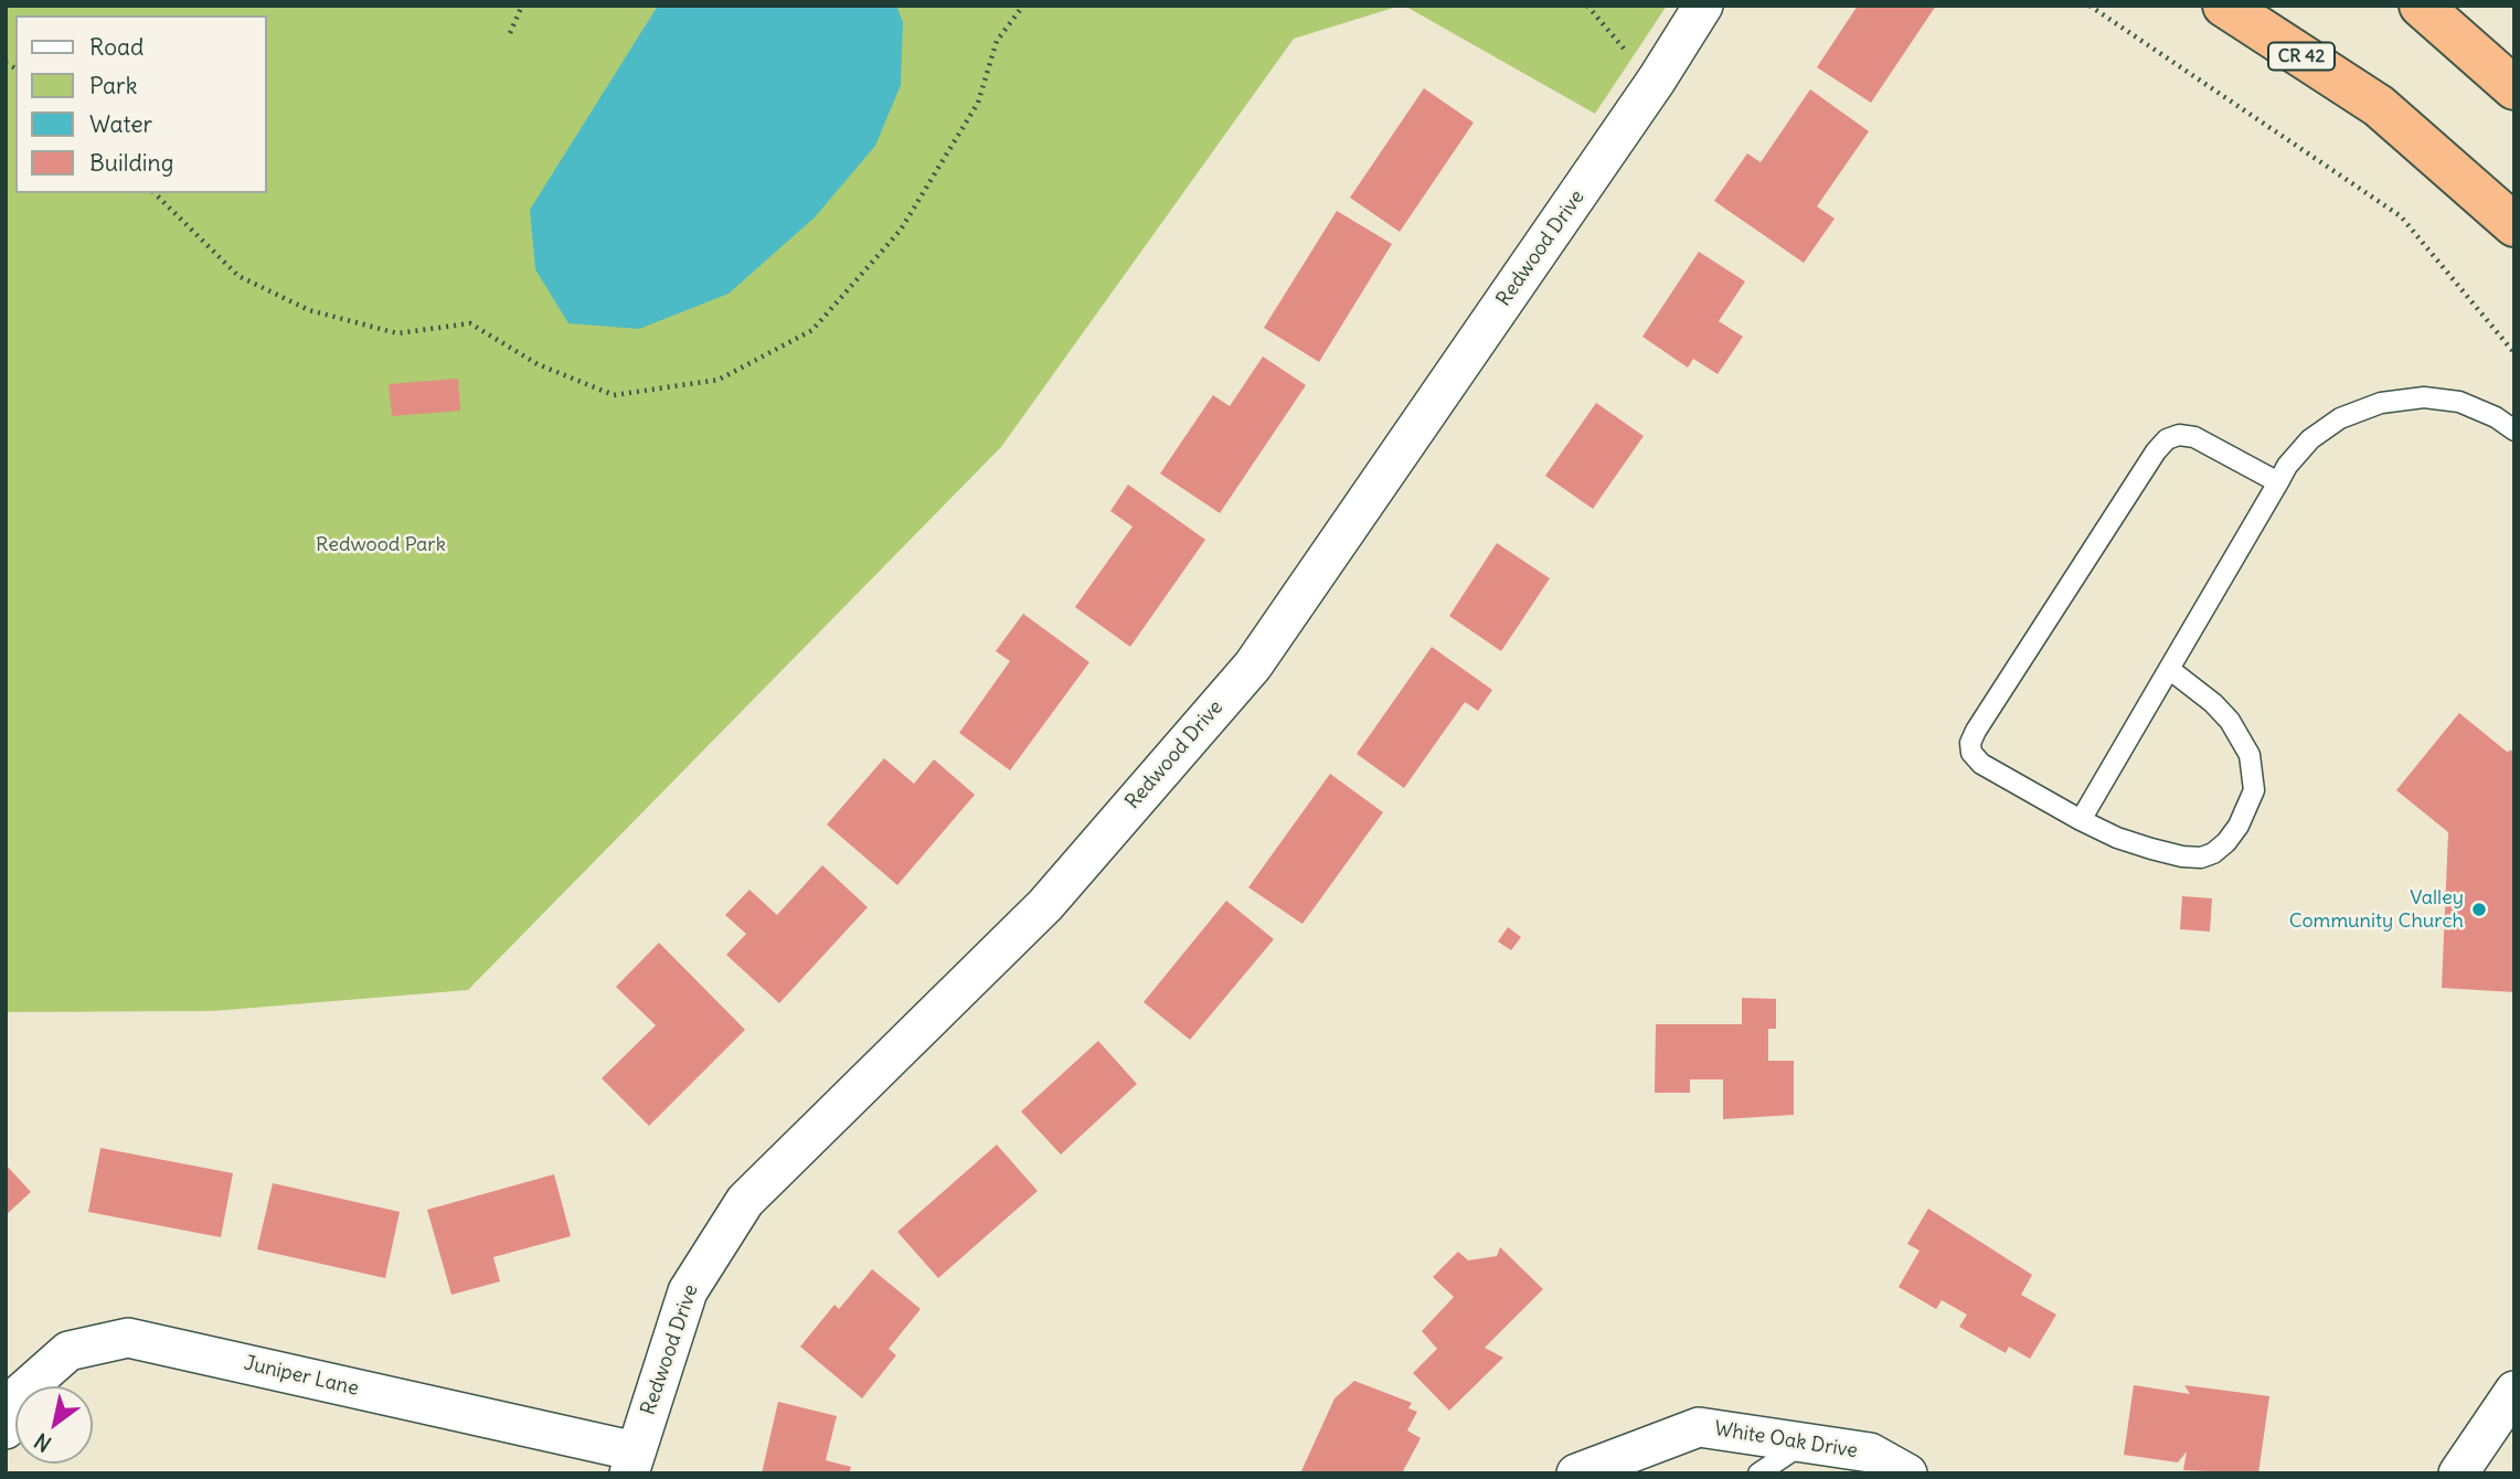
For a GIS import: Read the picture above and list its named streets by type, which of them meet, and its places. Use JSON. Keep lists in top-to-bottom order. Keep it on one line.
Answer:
{"streets":{"highway":["CR 42"],"street":["Redwood Drive","Juniper Lane","White Oak Drive"]},"crossings":[["Redwood Drive","Juniper Lane"]],"parks":["Redwood Park"],"places":["Valley Community Church"],"legend":["Road","Park","Water","Building"],"north":"bottom left"}
